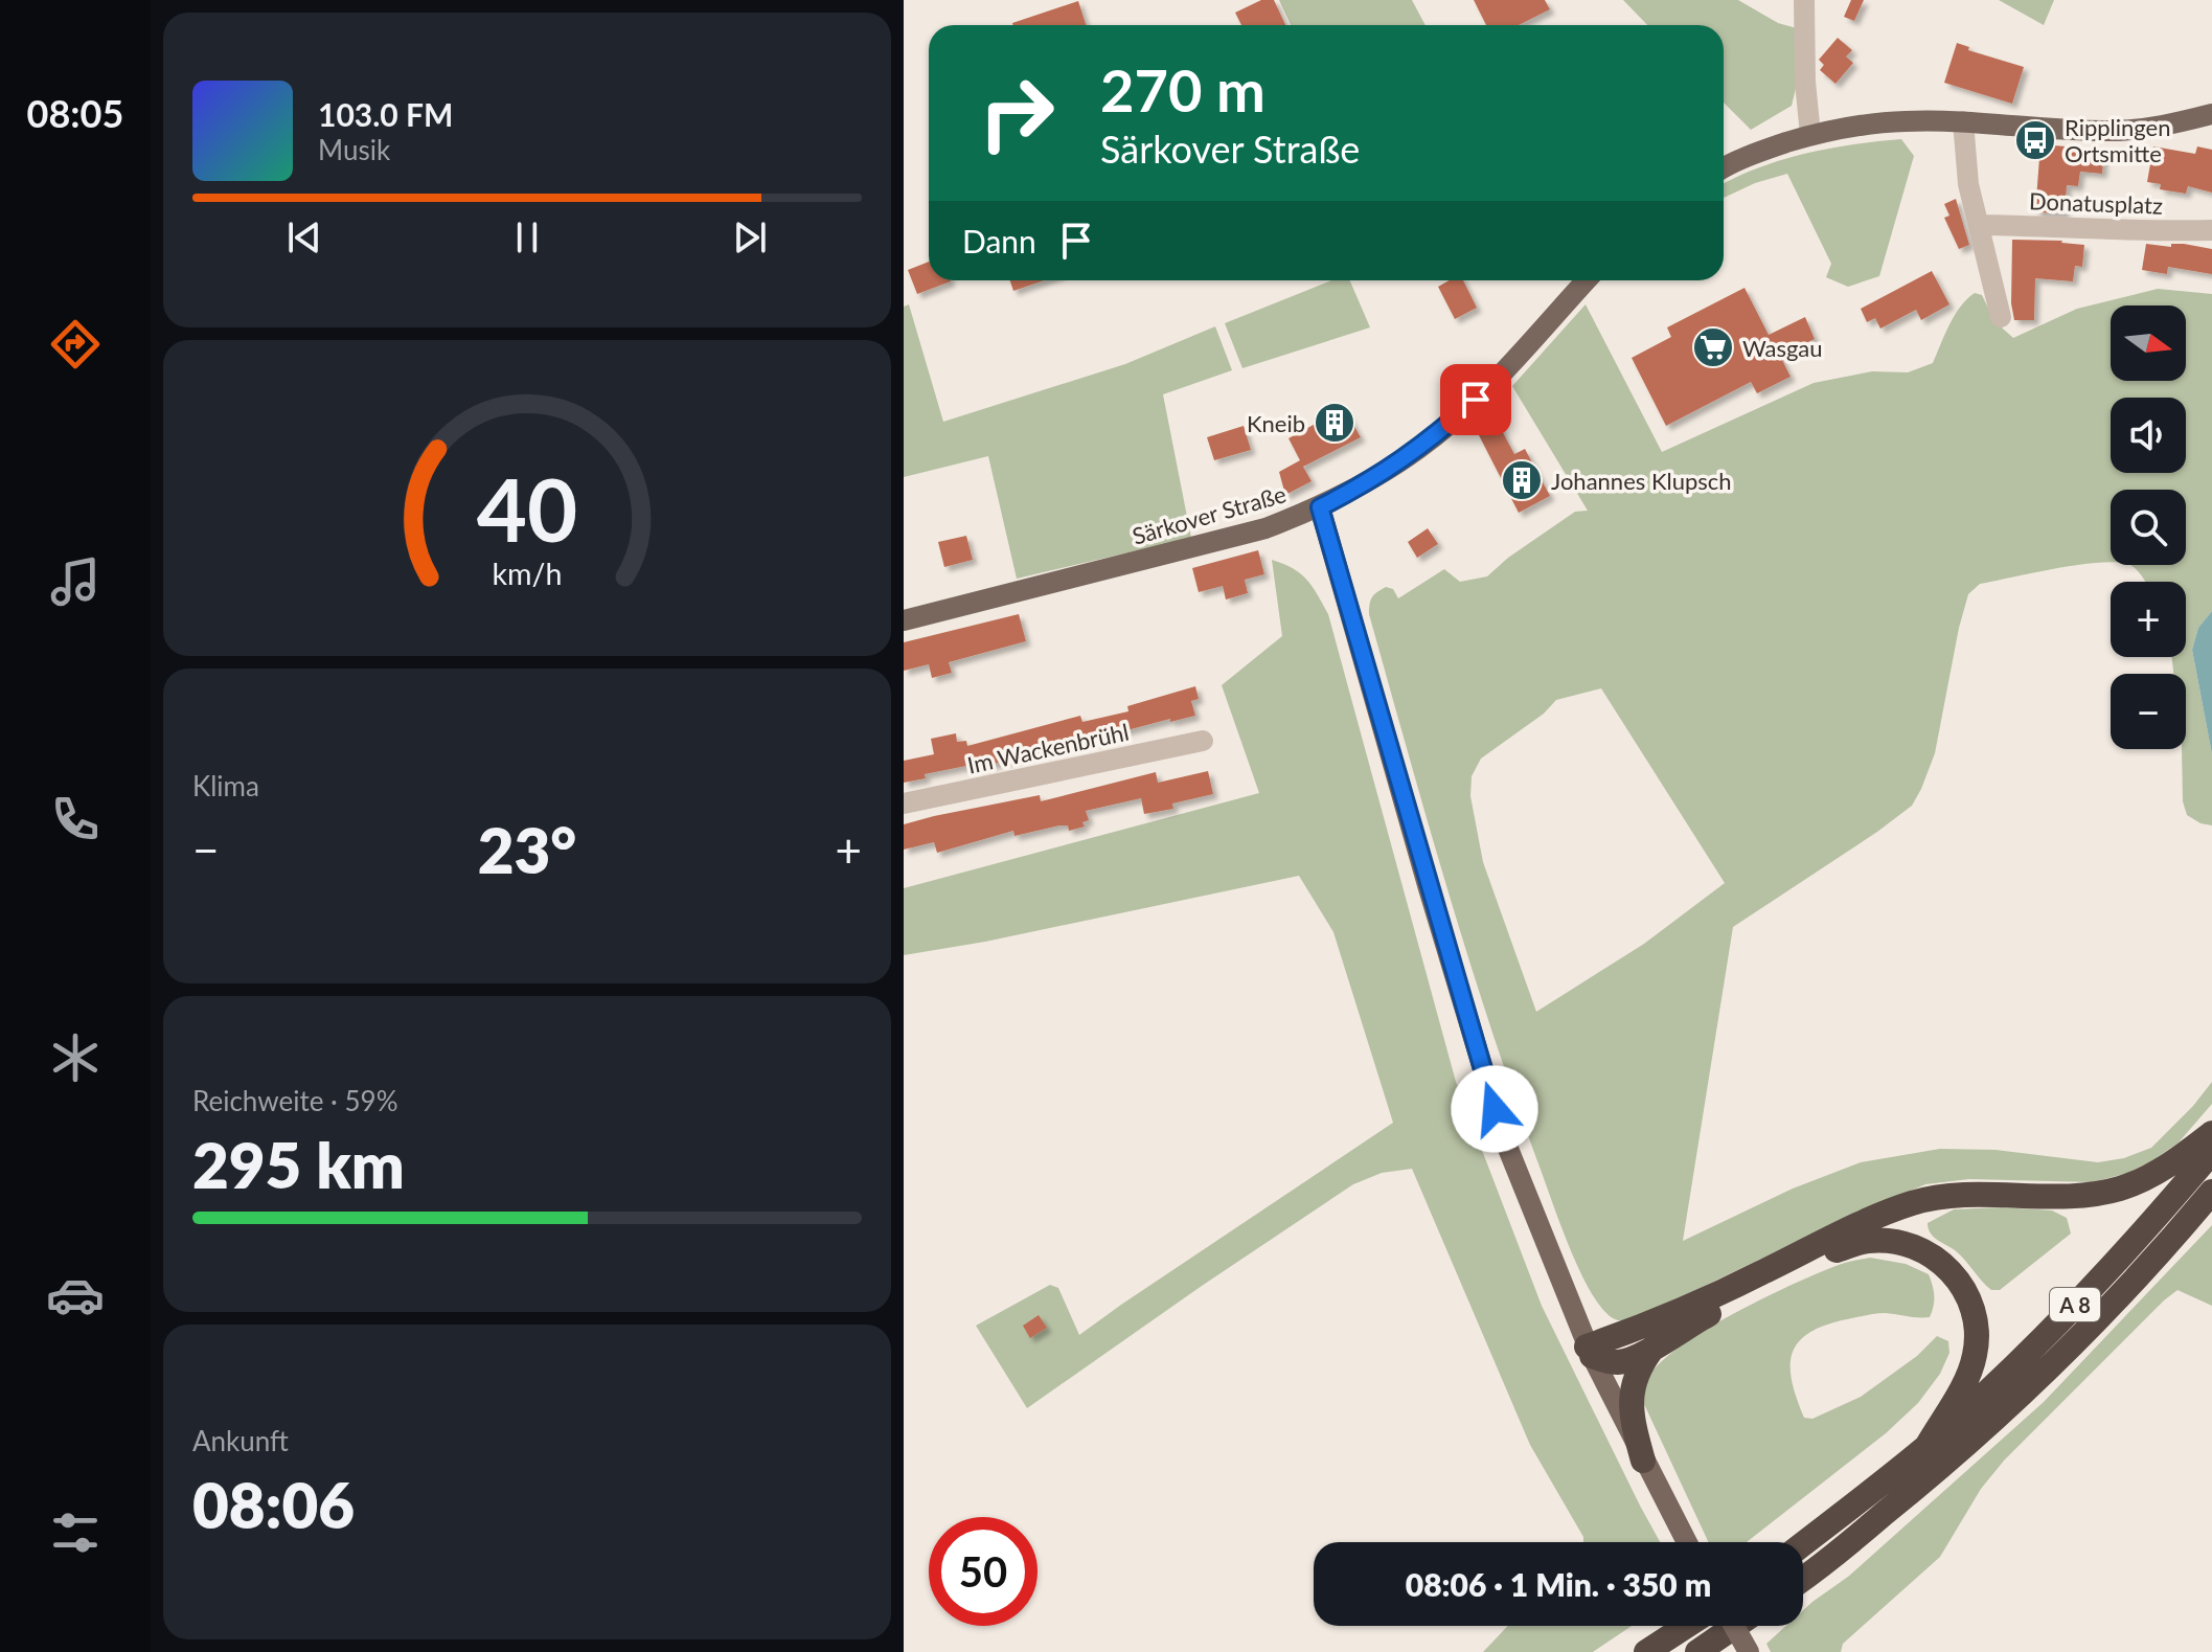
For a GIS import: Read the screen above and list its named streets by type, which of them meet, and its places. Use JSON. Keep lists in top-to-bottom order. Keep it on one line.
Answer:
{"streets":{"highway":["A 8"],"main road":["Särkover Straße"],"street":["Donatusplatz","Im Wackenbrühl"]},"places":{"bus stop":["Ripplingen Ortsmitte"],"supermarket":["Wasgau"],"building":["Kneib","Johannes Klupsch"]},"north":"right","page":{"tabs":"08:05","turn":["270 m","Särkover Straße"],"song":["103.0 FM","Musik"],"then":"Dann","map_buttons":["+","−"],"tile":["Klima",["Reichweite · 59%","295 km"],["Ankunft","08:06"]],"heat":["−","23°","+"],"limit":"50","trip":"08:06 · 1 Min. · 350 m","gauge":["40","km/h"]}}
